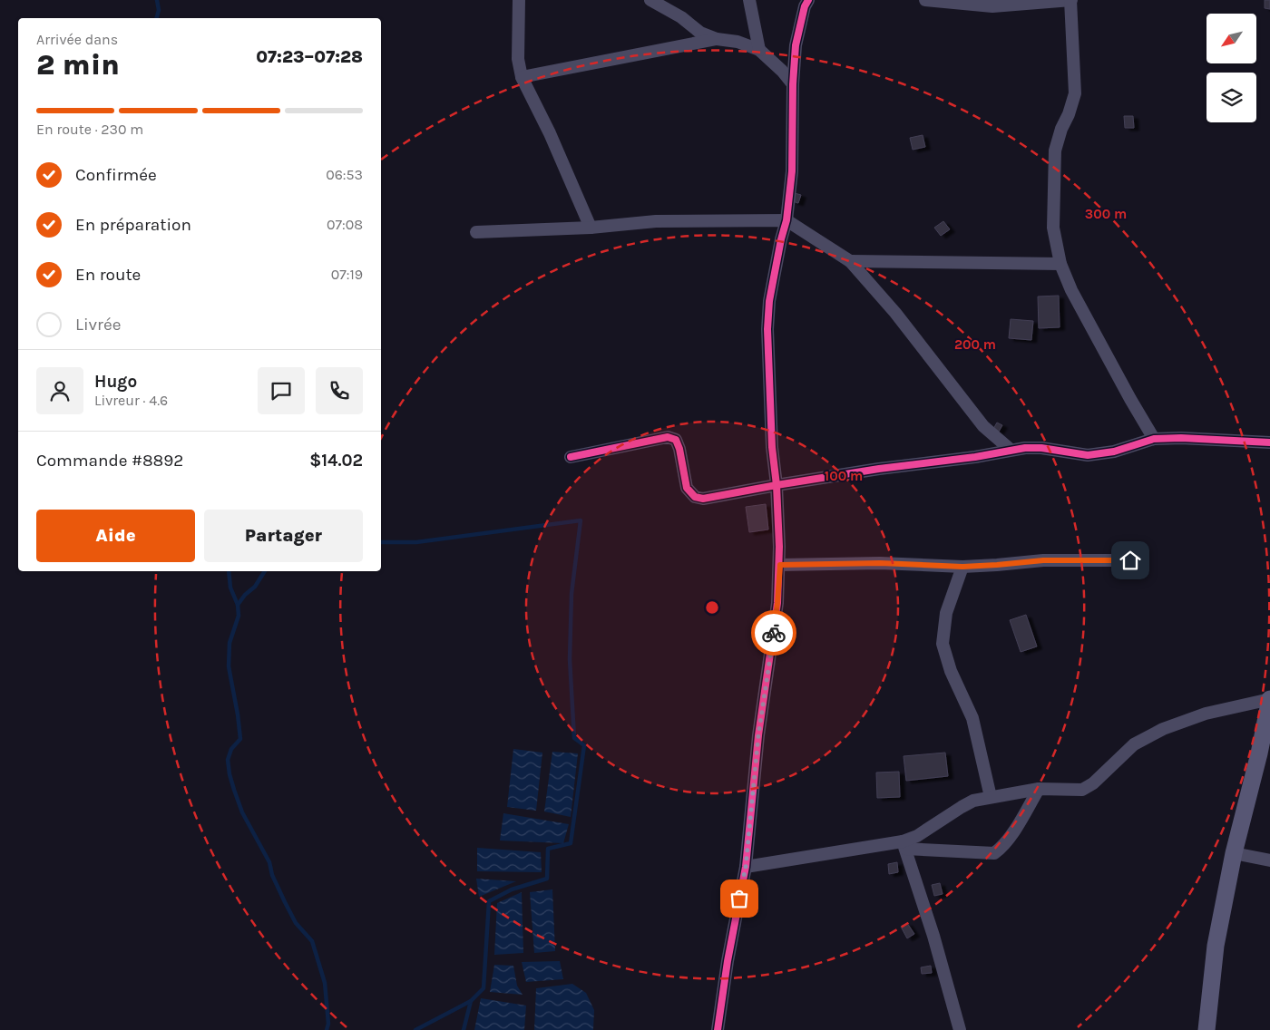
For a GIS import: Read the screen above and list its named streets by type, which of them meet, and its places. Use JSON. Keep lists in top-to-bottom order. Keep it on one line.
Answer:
{"north":"bottom left","page":{"heading":["2 min","Arrivée dans","07:23–07:28"],"panel":["Hugo","Livreur · 4.6","Commande #8892","$14.02"],"bar":"En route · 230 m","list":[["Confirmée","06:53"],["En préparation","07:08"],["En route","07:19"],"Livrée"],"buttons":["Aide","Partager"]},"rings":["300 m","200 m","100 m"]}
